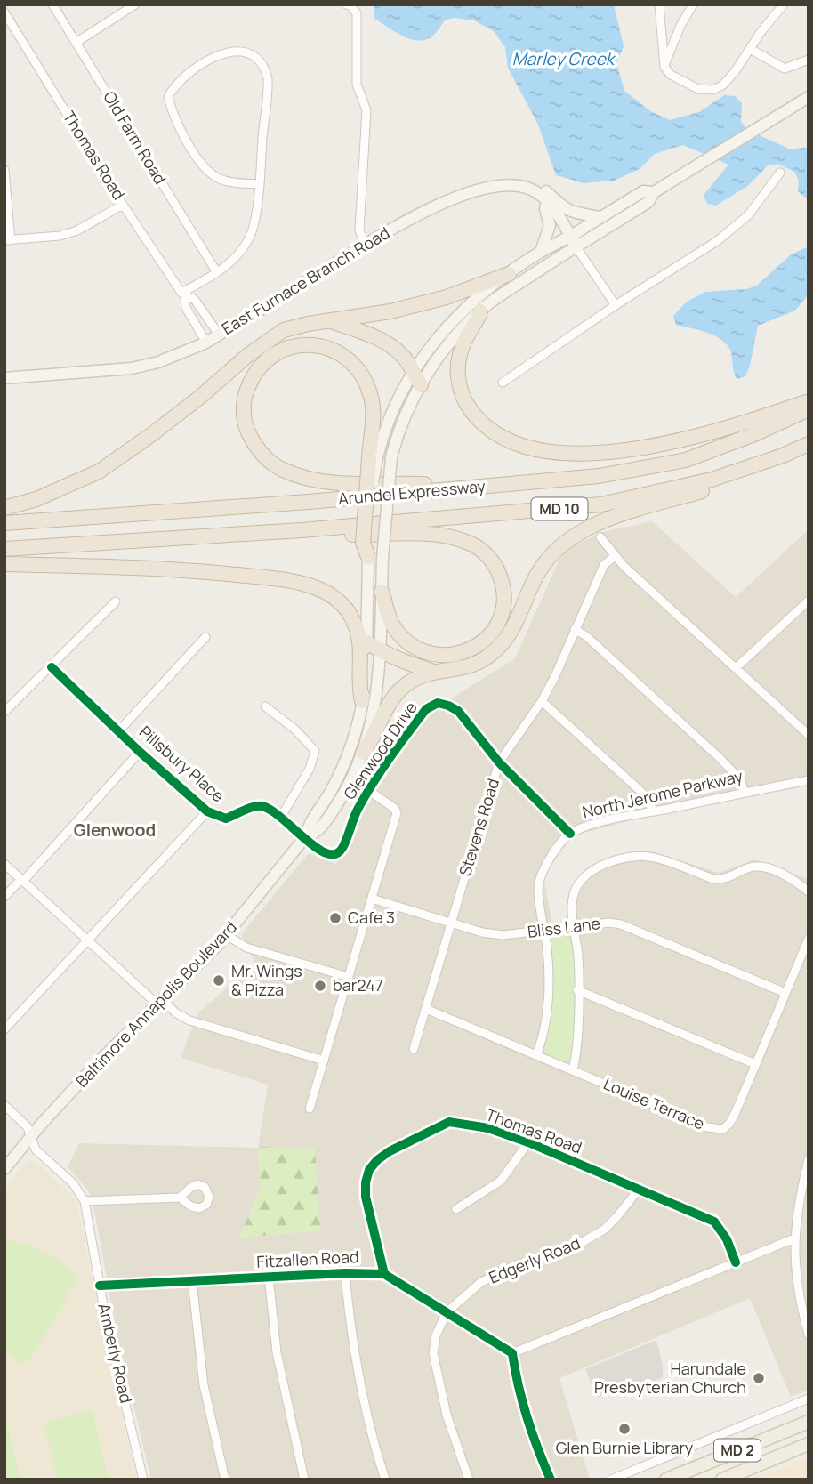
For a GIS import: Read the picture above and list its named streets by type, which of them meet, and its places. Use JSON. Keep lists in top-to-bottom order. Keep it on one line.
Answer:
{"streets":{"highway":["Arundel Expressway","MD 10"],"main road":["East Furnace Branch Road","Baltimore Annapolis Boulevard","MD 2"],"street":["Old Farm Road","Thomas Road","Glenwood Drive","Pillsbury Place","North Jerome Parkway","Stevens Road","Bliss Lane","Louise Terrace","Fitzallen Road","Edgerly Road","Amberly Road"]},"crossings":[["Thomas Road","East Furnace Branch Road"],["Thomas Road","Fitzallen Road"],["Thomas Road","Edgerly Road"],["Glenwood Drive","Pillsbury Place"],["Glenwood Drive","North Jerome Parkway"],["Glenwood Drive","Stevens Road"],["Glenwood Drive","Baltimore Annapolis Boulevard"],["Pillsbury Place","Baltimore Annapolis Boulevard"],["North Jerome Parkway","Bliss Lane"],["North Jerome Parkway","Louise Terrace"],["Stevens Road","Bliss Lane"],["Stevens Road","Louise Terrace"],["Bliss Lane","Louise Terrace"],["Baltimore Annapolis Boulevard","Amberly Road"],["Fitzallen Road","Amberly Road"]],"districts":["Glenwood"],"water":["Marley Creek"],"places":["Cafe 3","Mr. Wings & Pizza","bar247","Harundale Presbyterian Church","Glen Burnie Library"]}
